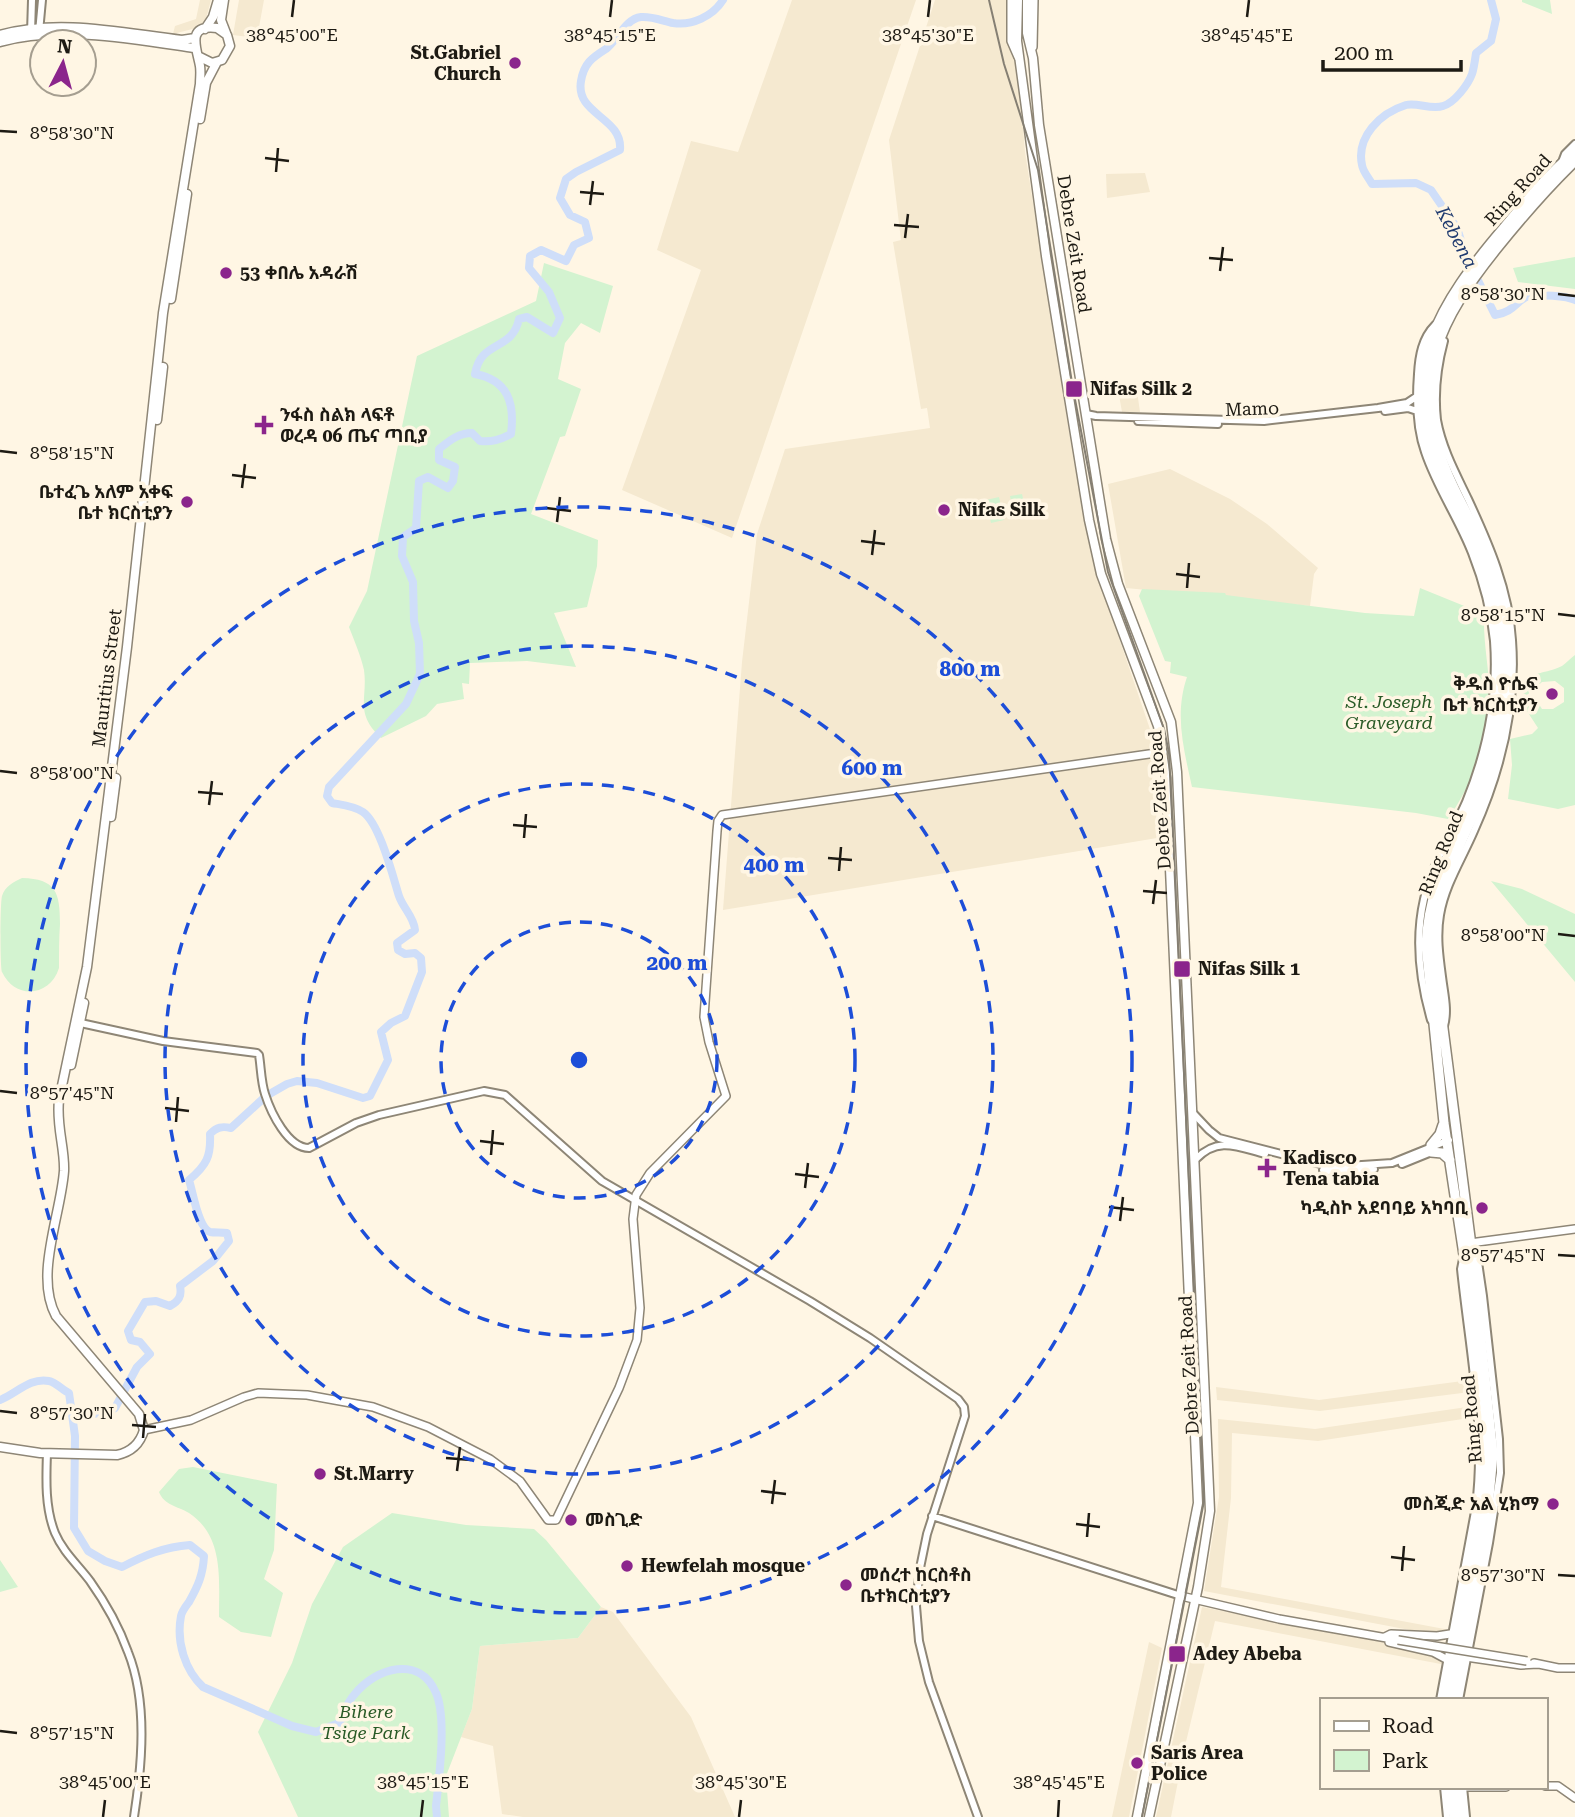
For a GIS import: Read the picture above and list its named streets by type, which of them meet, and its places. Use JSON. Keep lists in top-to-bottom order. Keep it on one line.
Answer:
{"streets":{"highway":["Ring Road"],"main road":["Debre Zeit Road","Mauritius Street"],"street":["Mamo"]},"crossings":[["Debre Zeit Road","Mamo"]],"water":["Kebena"],"parks":["St. Joseph Graveyard","Bihere Tsige Park"],"places":{"other":["St.Gabriel Church","53 ቀበሌ አዳራሽ","ቤተፈጌ አለም አቀፍ ቤተ ክርስቲያን","Nifas Silk","ቅዱስ ዮሴፍ ቤተ ክርስቲያን","ካዲስኮ አደባባይ አካባቢ","St.Marry","መስጂድ አል ሂክማ","መስጊድ","Hewfelah mosque","መሰረተ ከርስቶስ ቤተክርስቲያን","Saris Area Police"],"transit":["Nifas Silk 2","Nifas Silk 1","Adey Abeba"],"health":["ንፋስ ስልክ ላፍቶ ወረዳ 06 ጤና ጣቢያ","Kadisco Tena tabia"]},"legend":["Road","Park"],"scale_bar":"200 m","north":"top","coordinates":["38°45'00\"E","38°45'15\"E","38°45'30\"E","38°45'45\"E","8°58'30\"N","8°58'15\"N","8°58'00\"N","8°57'45\"N","8°57'30\"N","8°57'15\"N"],"rings":["800 m","600 m","400 m","200 m"]}
